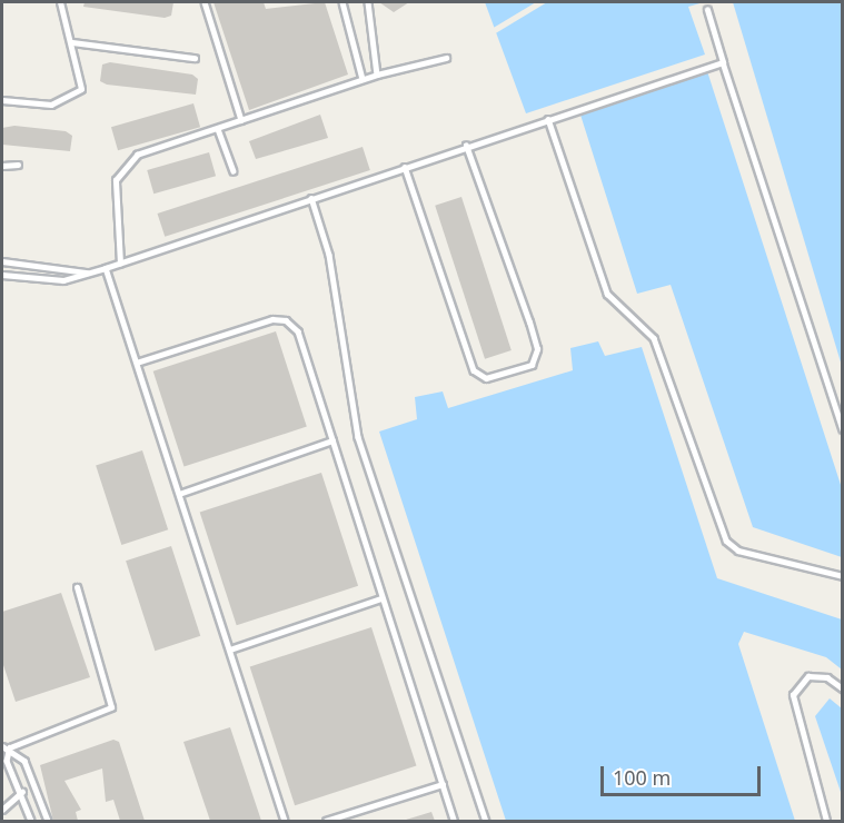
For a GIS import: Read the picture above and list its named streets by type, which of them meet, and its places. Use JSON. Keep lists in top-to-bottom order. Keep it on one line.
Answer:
{"scale_bar":"100 m"}
